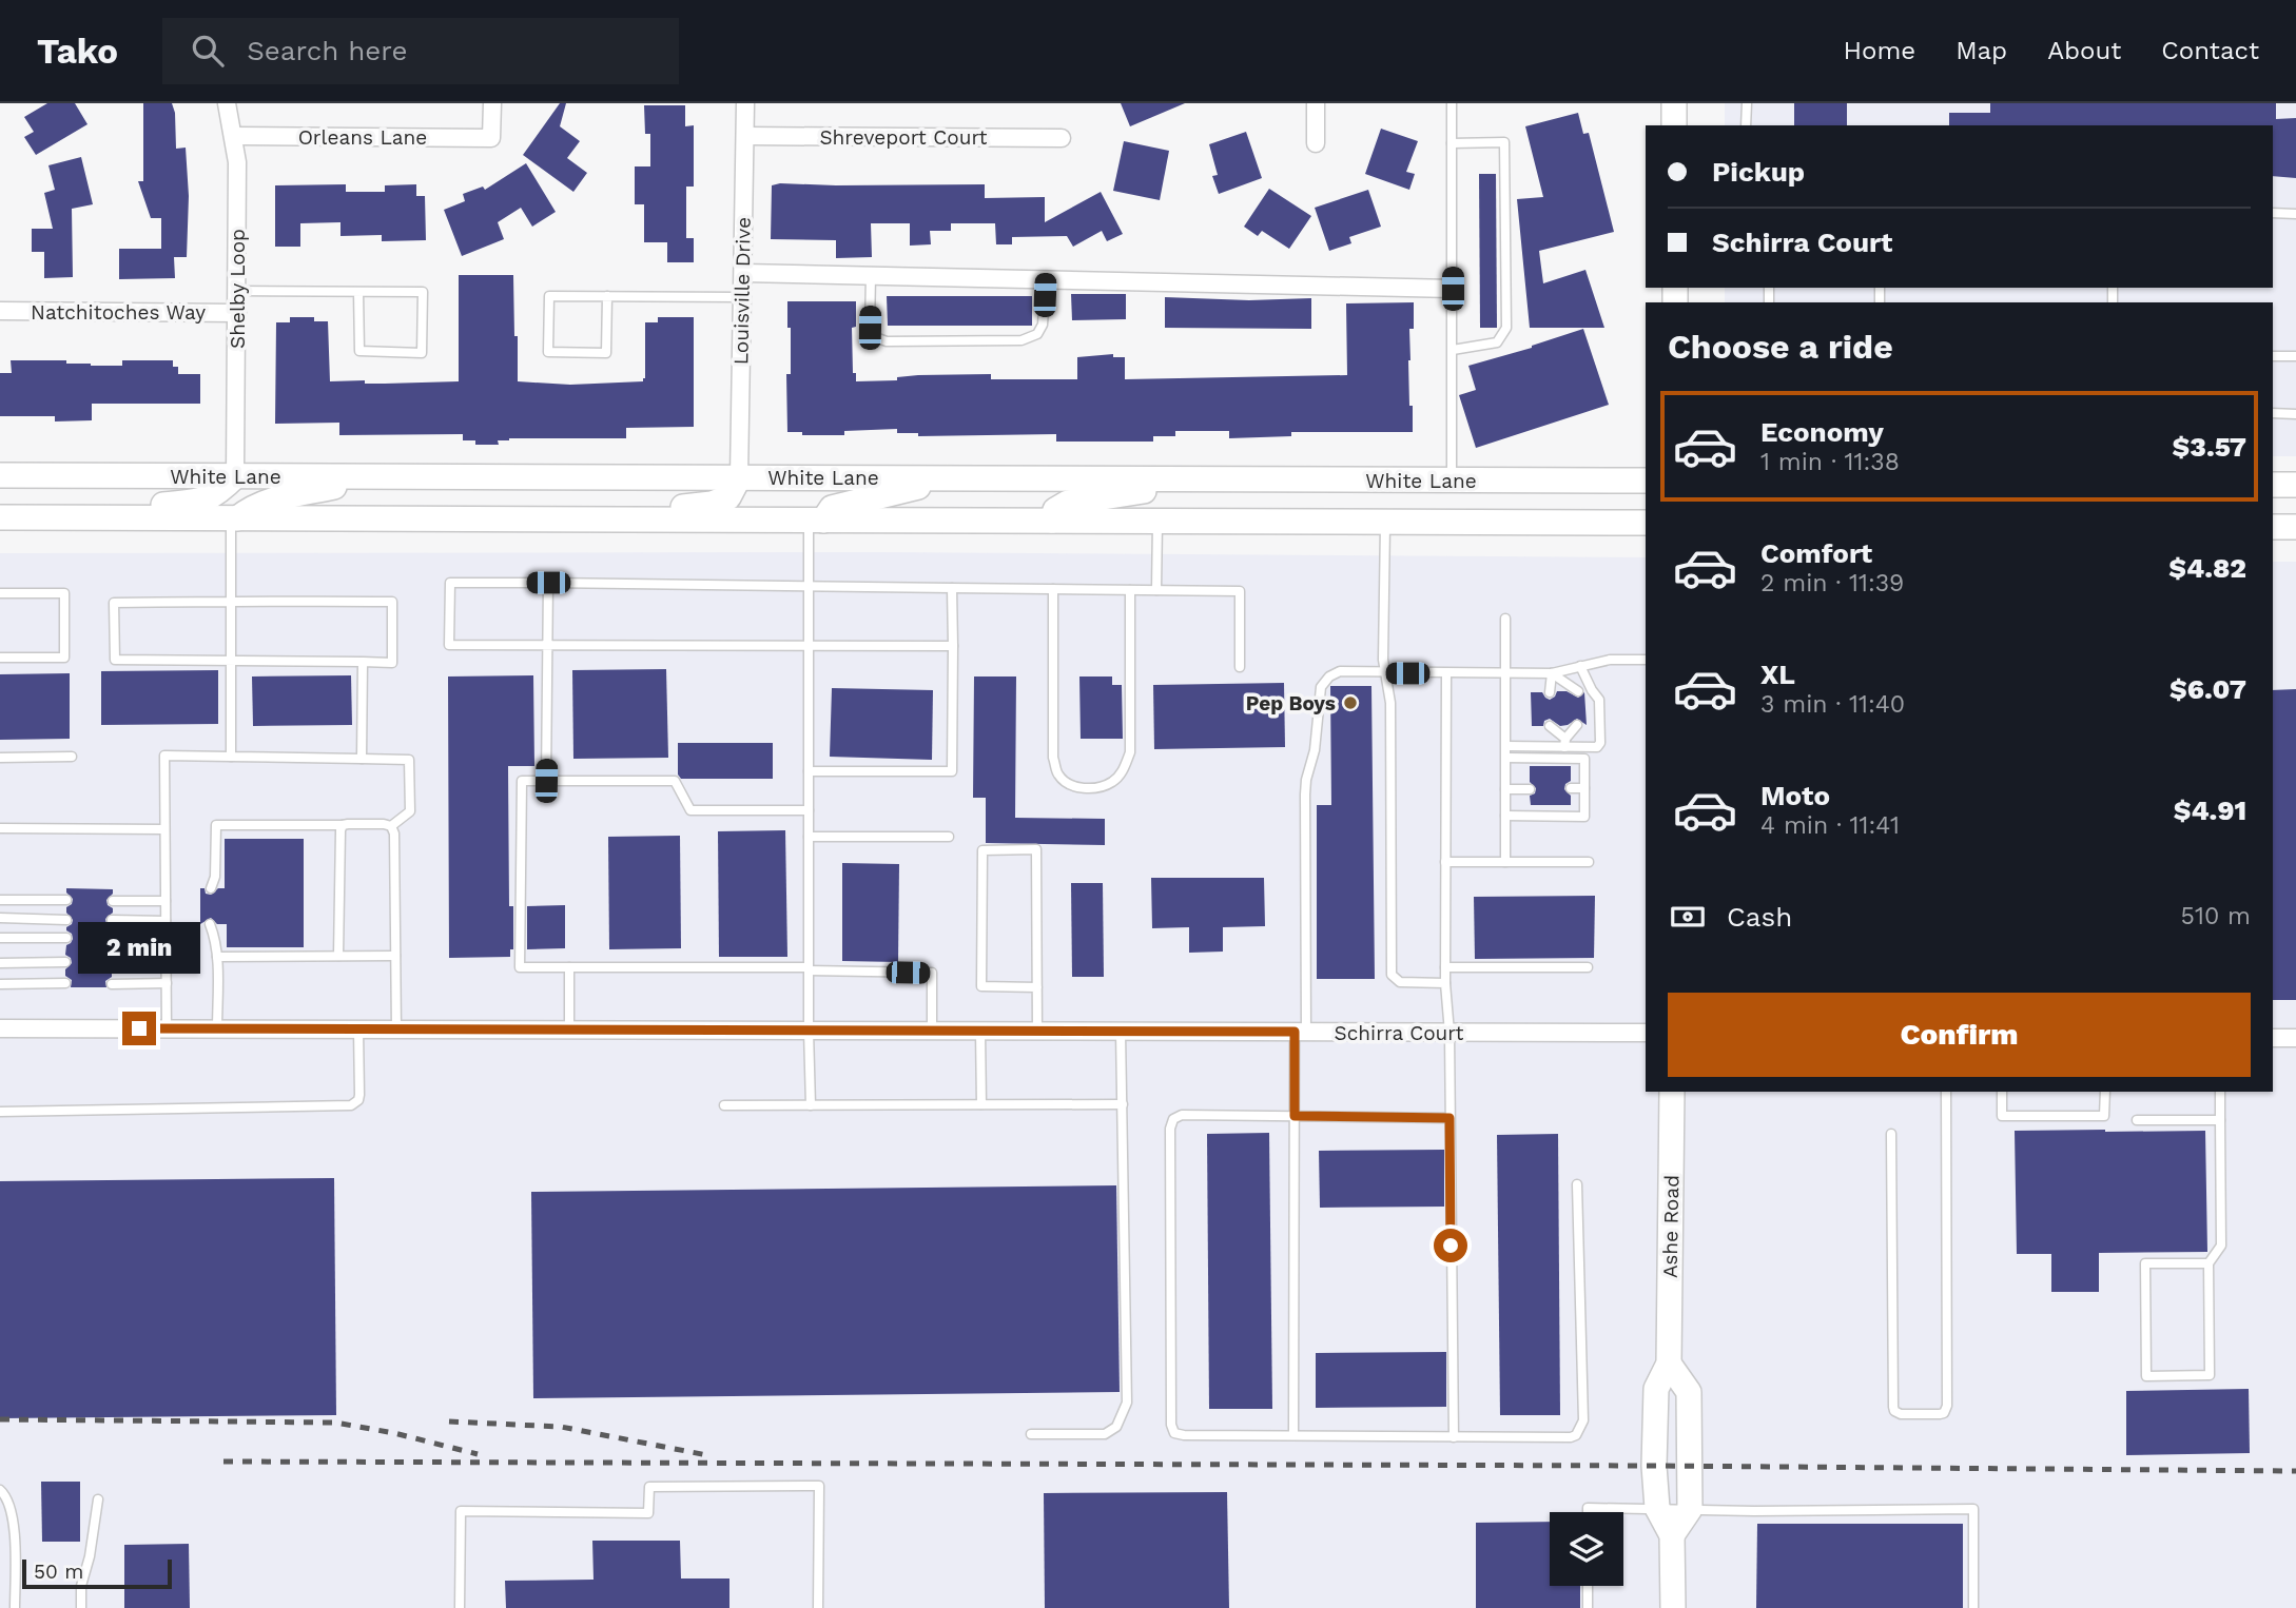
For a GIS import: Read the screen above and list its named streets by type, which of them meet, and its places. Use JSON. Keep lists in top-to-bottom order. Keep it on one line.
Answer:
{"streets":{"main road":["White Lane","Ashe Road"],"street":["Orleans Lane","Shreveport Court","Shelby Loop","Louisville Drive","Natchitoches Way","Schirra Court"]},"crossings":[["Orleans Lane","Shelby Loop"],["Shreveport Court","Louisville Drive"],["Shelby Loop","Natchitoches Way"],["Shelby Loop","White Lane"],["Louisville Drive","White Lane"]],"places":["Pep Boys"],"scale_bar":"50 m","page":{"header":"Tako","search":"Search here","nav":["Home","Map","About","Contact"],"banner":["Pickup","Schirra Court"],"heading":"Choose a ride","list":[{"name":"Economy","note":"1 min · 11:38","value":"$3.57"},{"name":"Comfort","note":"2 min · 11:39","value":"$4.82"},{"name":"XL","note":"3 min · 11:40","value":"$6.07"},{"name":"Moto","note":"4 min · 11:41","value":"$4.91"}],"pay":["Cash","510 m"],"bubble":"2 min","buttons":"Confirm","scale":"50 m"}}
